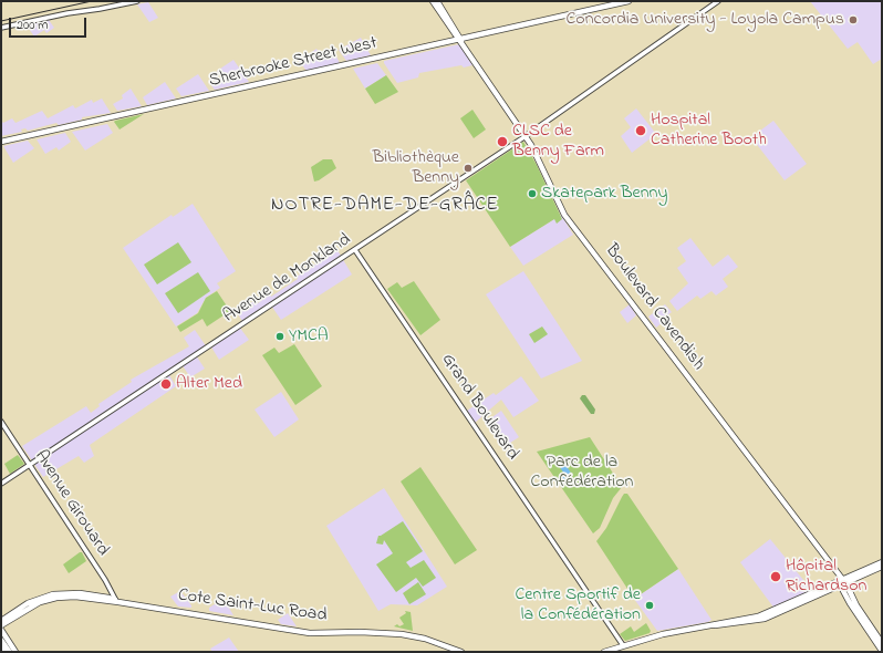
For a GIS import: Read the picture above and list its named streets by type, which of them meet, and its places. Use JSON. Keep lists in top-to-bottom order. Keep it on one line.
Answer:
{"streets":{"main road":["Sherbrooke Street West","Boulevard Cavendish","Cote Saint-Luc Road"],"street":["Avenue de Monkland","Grand Boulevard","Avenue Girouard"]},"crossings":[["Sherbrooke Street West","Boulevard Cavendish"],["Avenue de Monkland","Boulevard Cavendish"],["Avenue de Monkland","Grand Boulevard"],["Avenue de Monkland","Avenue Girouard"],["Avenue Girouard","Cote Saint-Luc Road"]],"districts":["NOTRE-DAME-DE-GRÂCE"],"parks":["Parc de la Confédération"],"places":["Concordia University - Loyola Campus","Hospital Catherine Booth","CLSC de Benny Farm","Bibliothèque Benny","Skatepark Benny","YMCA","Alter Med","Hôpital Richardson","Centre Sportif de la Confédération"],"scale_bar":"200 m"}
